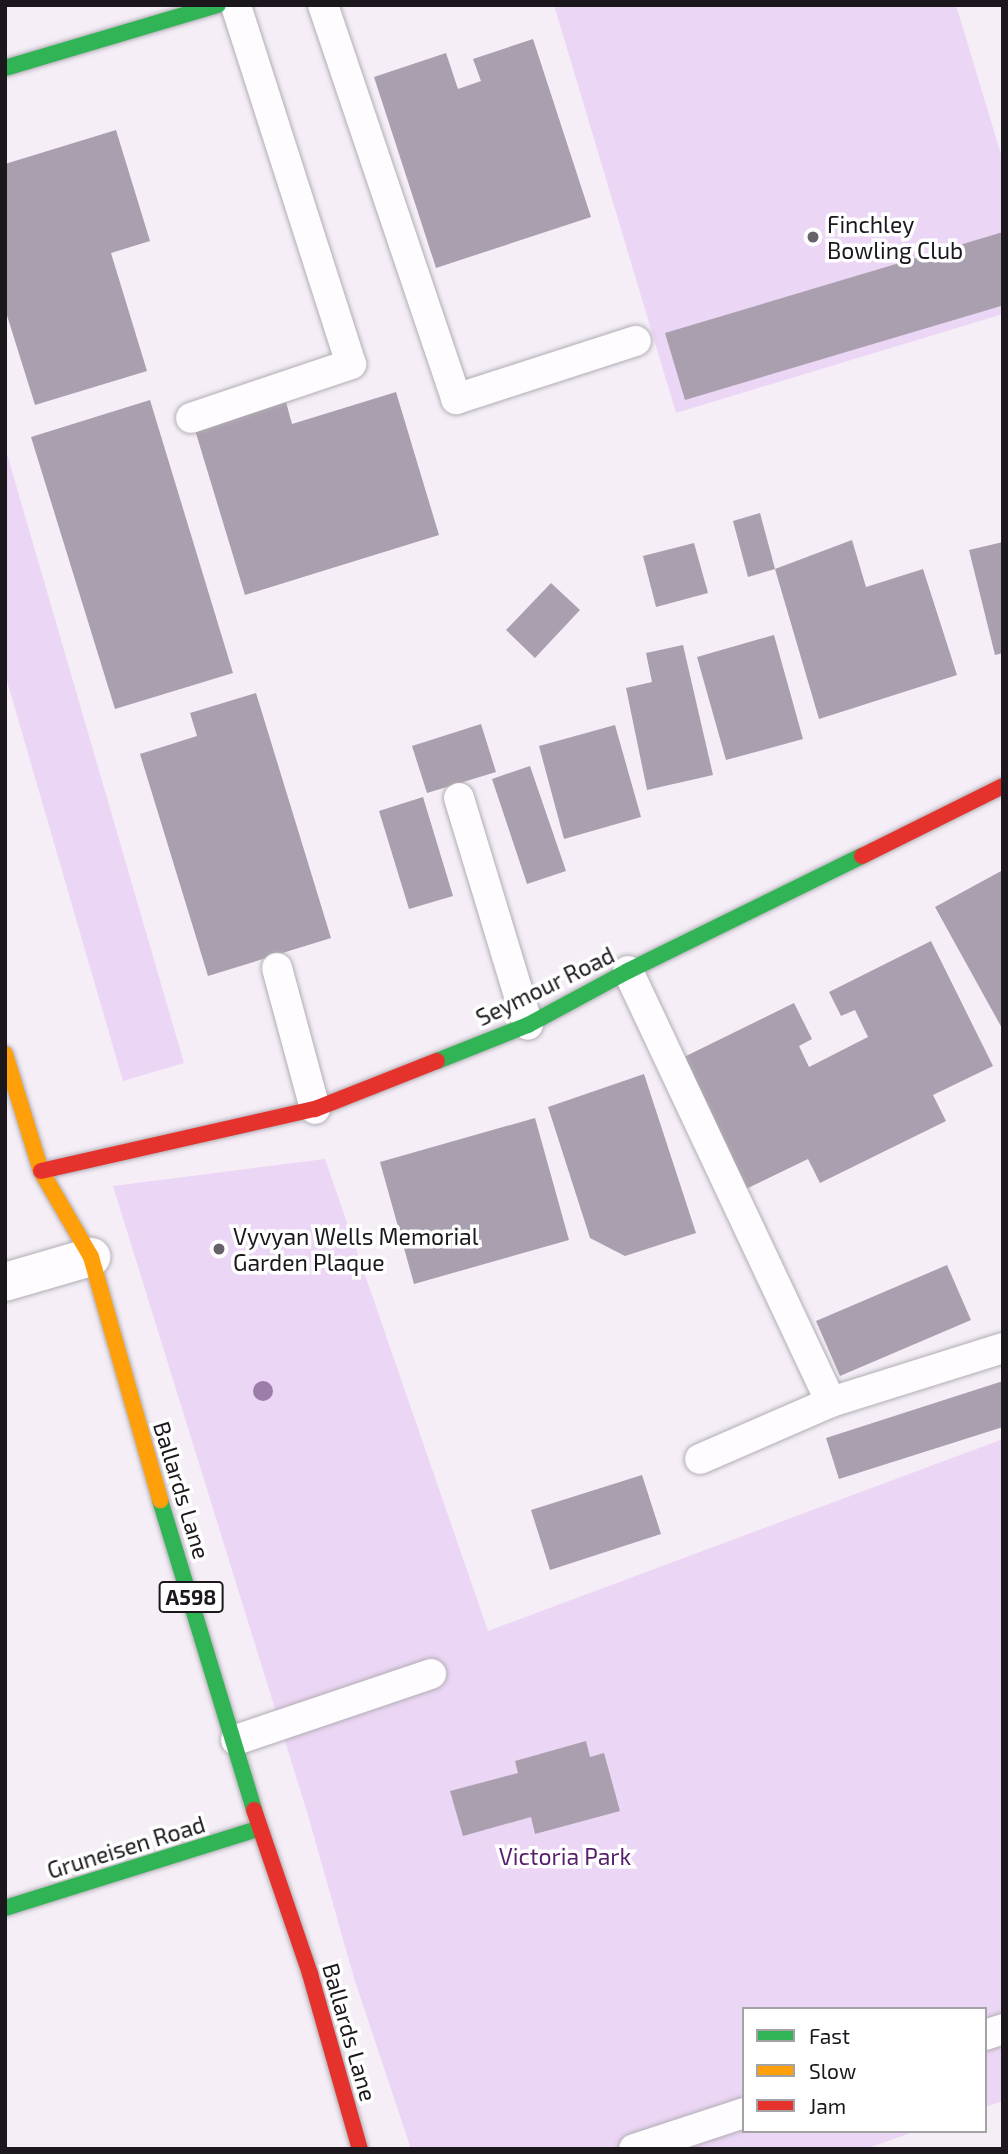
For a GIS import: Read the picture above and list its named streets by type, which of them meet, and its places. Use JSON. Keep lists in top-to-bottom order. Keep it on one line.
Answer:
{"streets":{"street":["Seymour Road","Ballards Lane","A598","Gruneisen Road"]},"crossings":[["Seymour Road","Ballards Lane"],["Ballards Lane","Gruneisen Road"]],"parks":["Victoria Park"],"places":["Finchley Bowling Club","Vyvyan Wells Memorial Garden Plaque"],"legend":["Fast","Slow","Jam"]}
